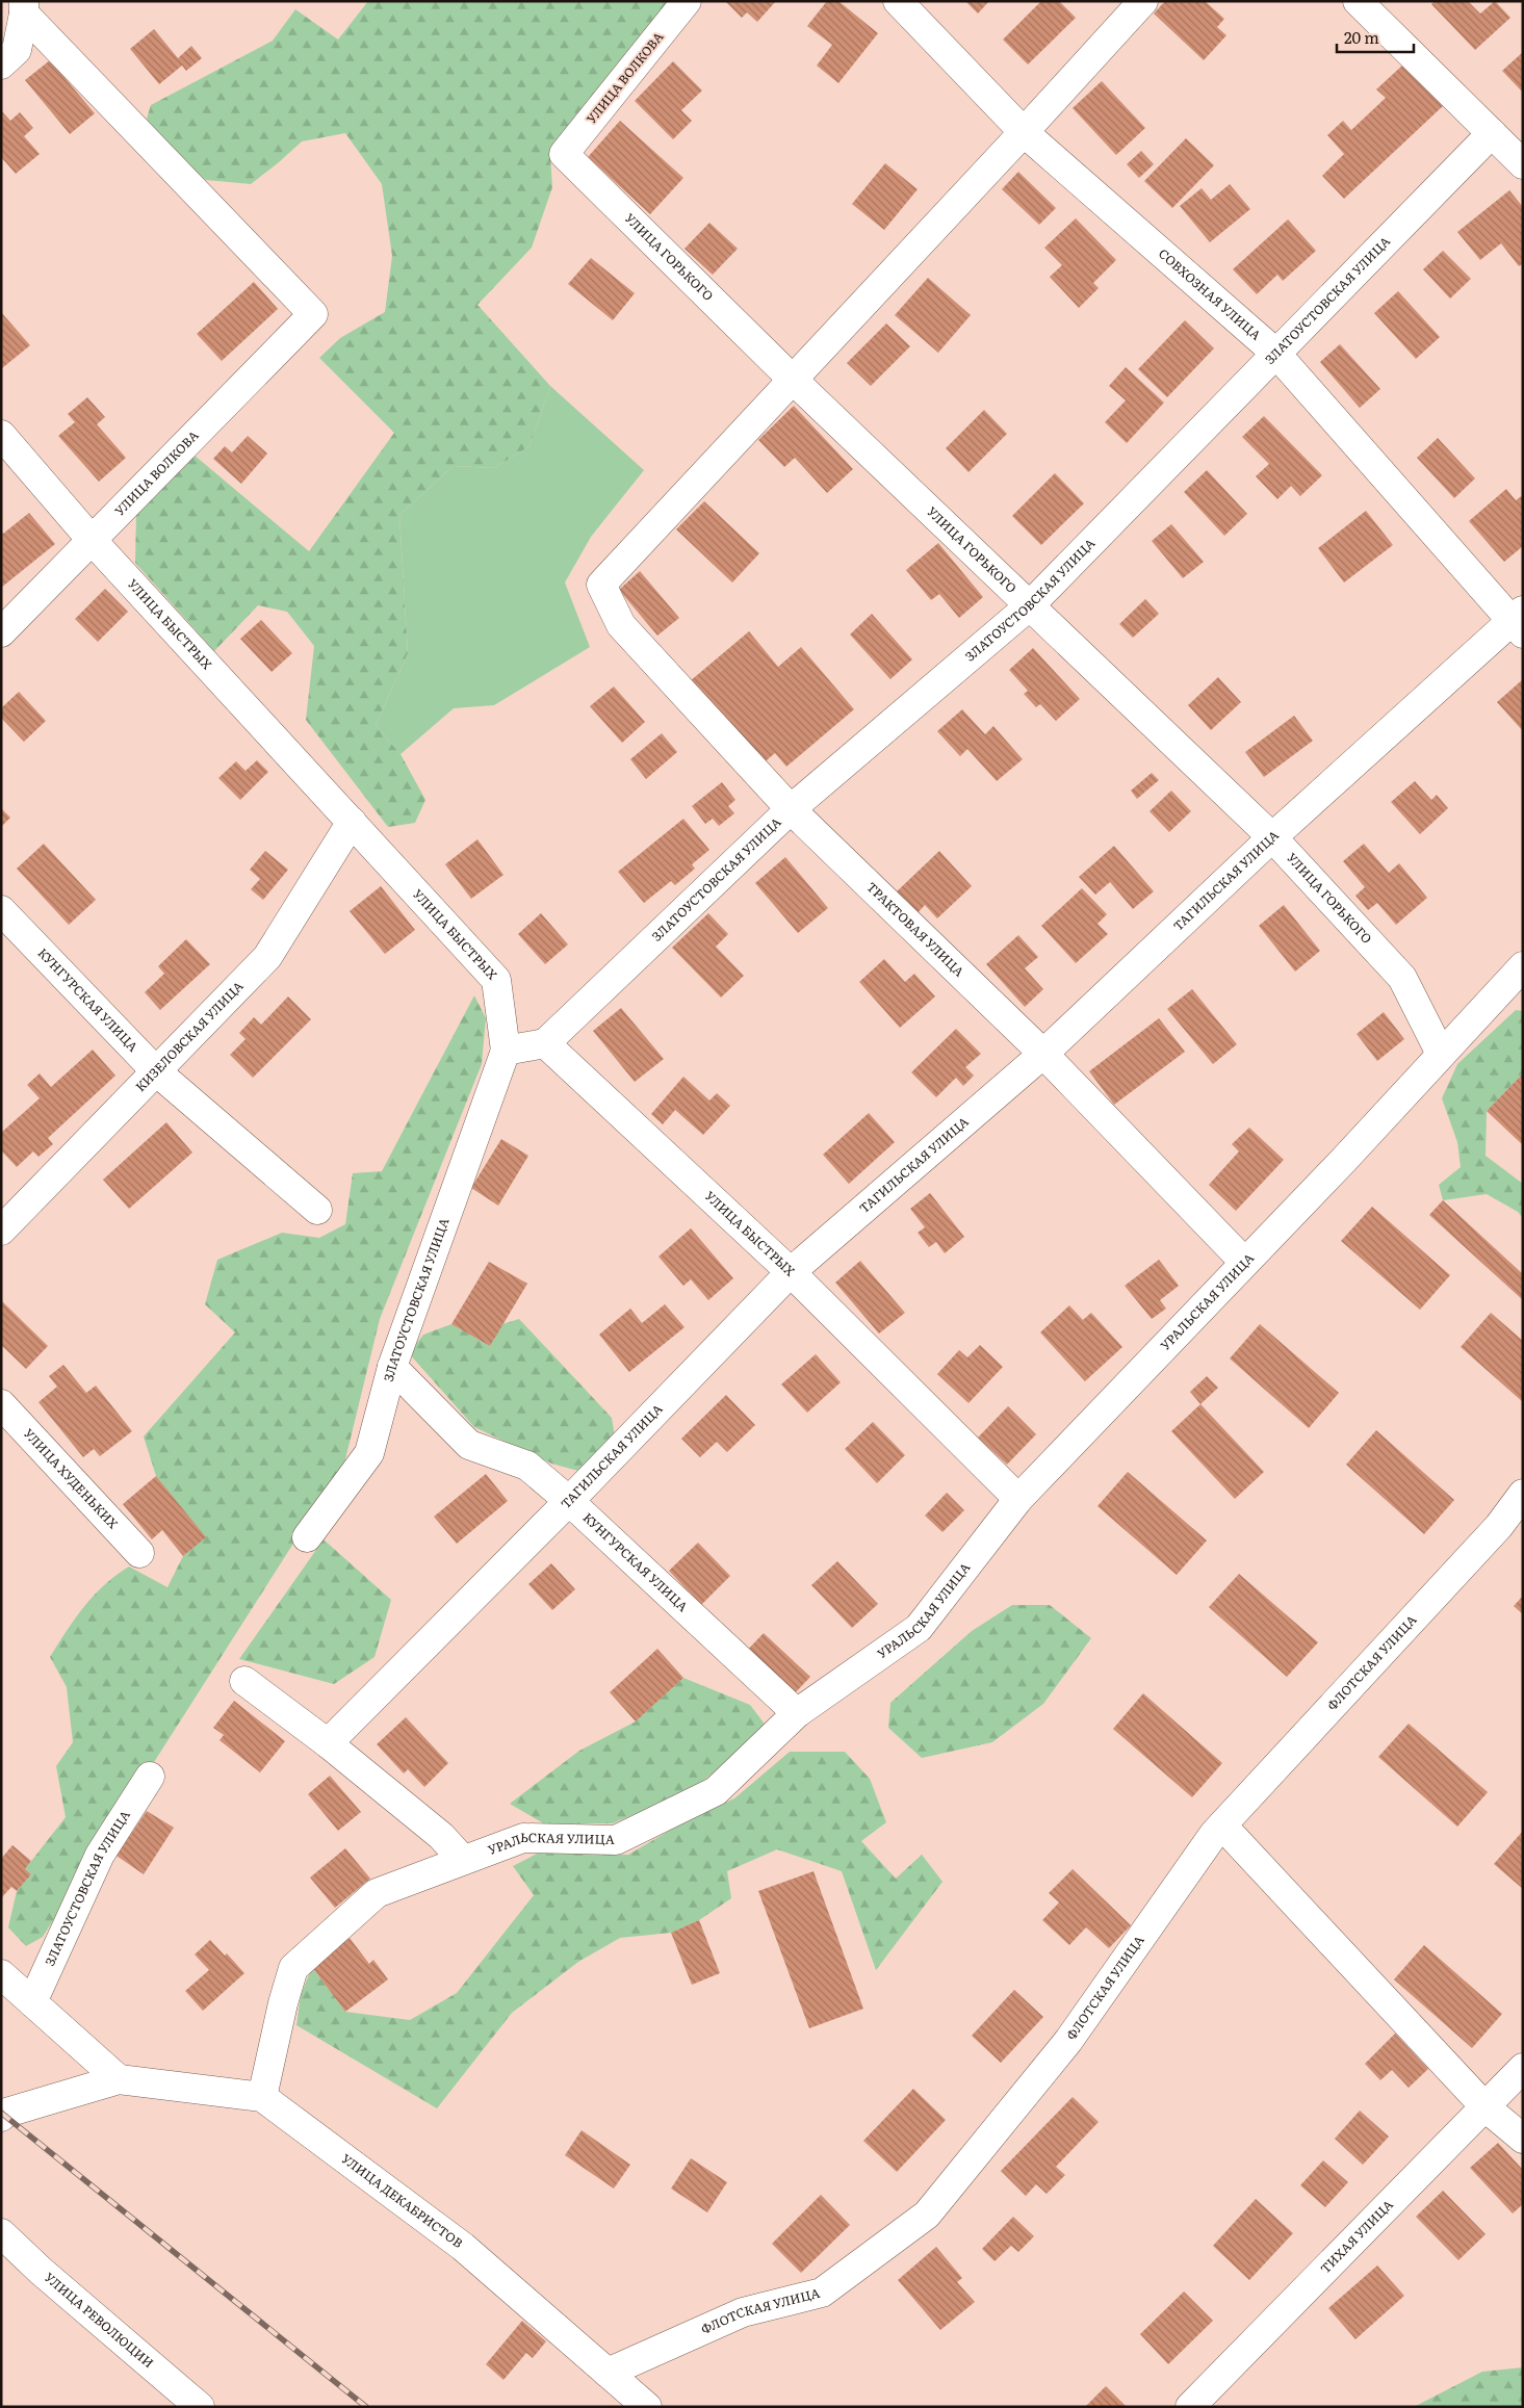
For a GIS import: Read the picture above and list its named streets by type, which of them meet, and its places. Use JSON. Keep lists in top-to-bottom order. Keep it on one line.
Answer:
{"streets":{"street":["УЛИЦА ВОЛКОВА","УЛИЦА ГОРЬКОГО","СОВХОЗНАЯ УЛИЦА","ЗЛАТОУСТОВСКАЯ УЛИЦА","УЛИЦА БЫСТРЫХ","ТАГИЛЬСКАЯ УЛИЦА","ТРАКТОВАЯ УЛИЦА","КУНГУРСКАЯ УЛИЦА","КИЗЕЛОВСКАЯ УЛИЦА","УРАЛЬСКАЯ УЛИЦА","УЛИЦА ХУДЕНЬКИХ","ФЛОТСКАЯ УЛИЦА","УЛИЦА ДЕКАБРИСТОВ","ТИХАЯ УЛИЦА","УЛИЦА РЕВОЛЮЦИИ"]},"crossings":[["УЛИЦА ВОЛКОВА","УЛИЦА ГОРЬКОГО"],["УЛИЦА ВОЛКОВА","УЛИЦА БЫСТРЫХ"],["УЛИЦА ГОРЬКОГО","ЗЛАТОУСТОВСКАЯ УЛИЦА"],["УЛИЦА ГОРЬКОГО","ТАГИЛЬСКАЯ УЛИЦА"],["УЛИЦА ГОРЬКОГО","ТРАКТОВАЯ УЛИЦА"],["УЛИЦА ГОРЬКОГО","УРАЛЬСКАЯ УЛИЦА"],["СОВХОЗНАЯ УЛИЦА","ЗЛАТОУСТОВСКАЯ УЛИЦА"],["СОВХОЗНАЯ УЛИЦА","ТАГИЛЬСКАЯ УЛИЦА"],["ЗЛАТОУСТОВСКАЯ УЛИЦА","УЛИЦА БЫСТРЫХ"],["ЗЛАТОУСТОВСКАЯ УЛИЦА","ТРАКТОВАЯ УЛИЦА"],["ЗЛАТОУСТОВСКАЯ УЛИЦА","КУНГУРСКАЯ УЛИЦА"],["УЛИЦА БЫСТРЫХ","ТАГИЛЬСКАЯ УЛИЦА"],["УЛИЦА БЫСТРЫХ","КИЗЕЛОВСКАЯ УЛИЦА"],["УЛИЦА БЫСТРЫХ","УРАЛЬСКАЯ УЛИЦА"],["ТАГИЛЬСКАЯ УЛИЦА","ТРАКТОВАЯ УЛИЦА"],["ТАГИЛЬСКАЯ УЛИЦА","КУНГУРСКАЯ УЛИЦА"],["ТРАКТОВАЯ УЛИЦА","УРАЛЬСКАЯ УЛИЦА"],["КУНГУРСКАЯ УЛИЦА","КИЗЕЛОВСКАЯ УЛИЦА"],["КУНГУРСКАЯ УЛИЦА","УРАЛЬСКАЯ УЛИЦА"],["УРАЛЬСКАЯ УЛИЦА","УЛИЦА ДЕКАБРИСТОВ"],["ФЛОТСКАЯ УЛИЦА","УЛИЦА ДЕКАБРИСТОВ"]],"scale_bar":"20 m"}
